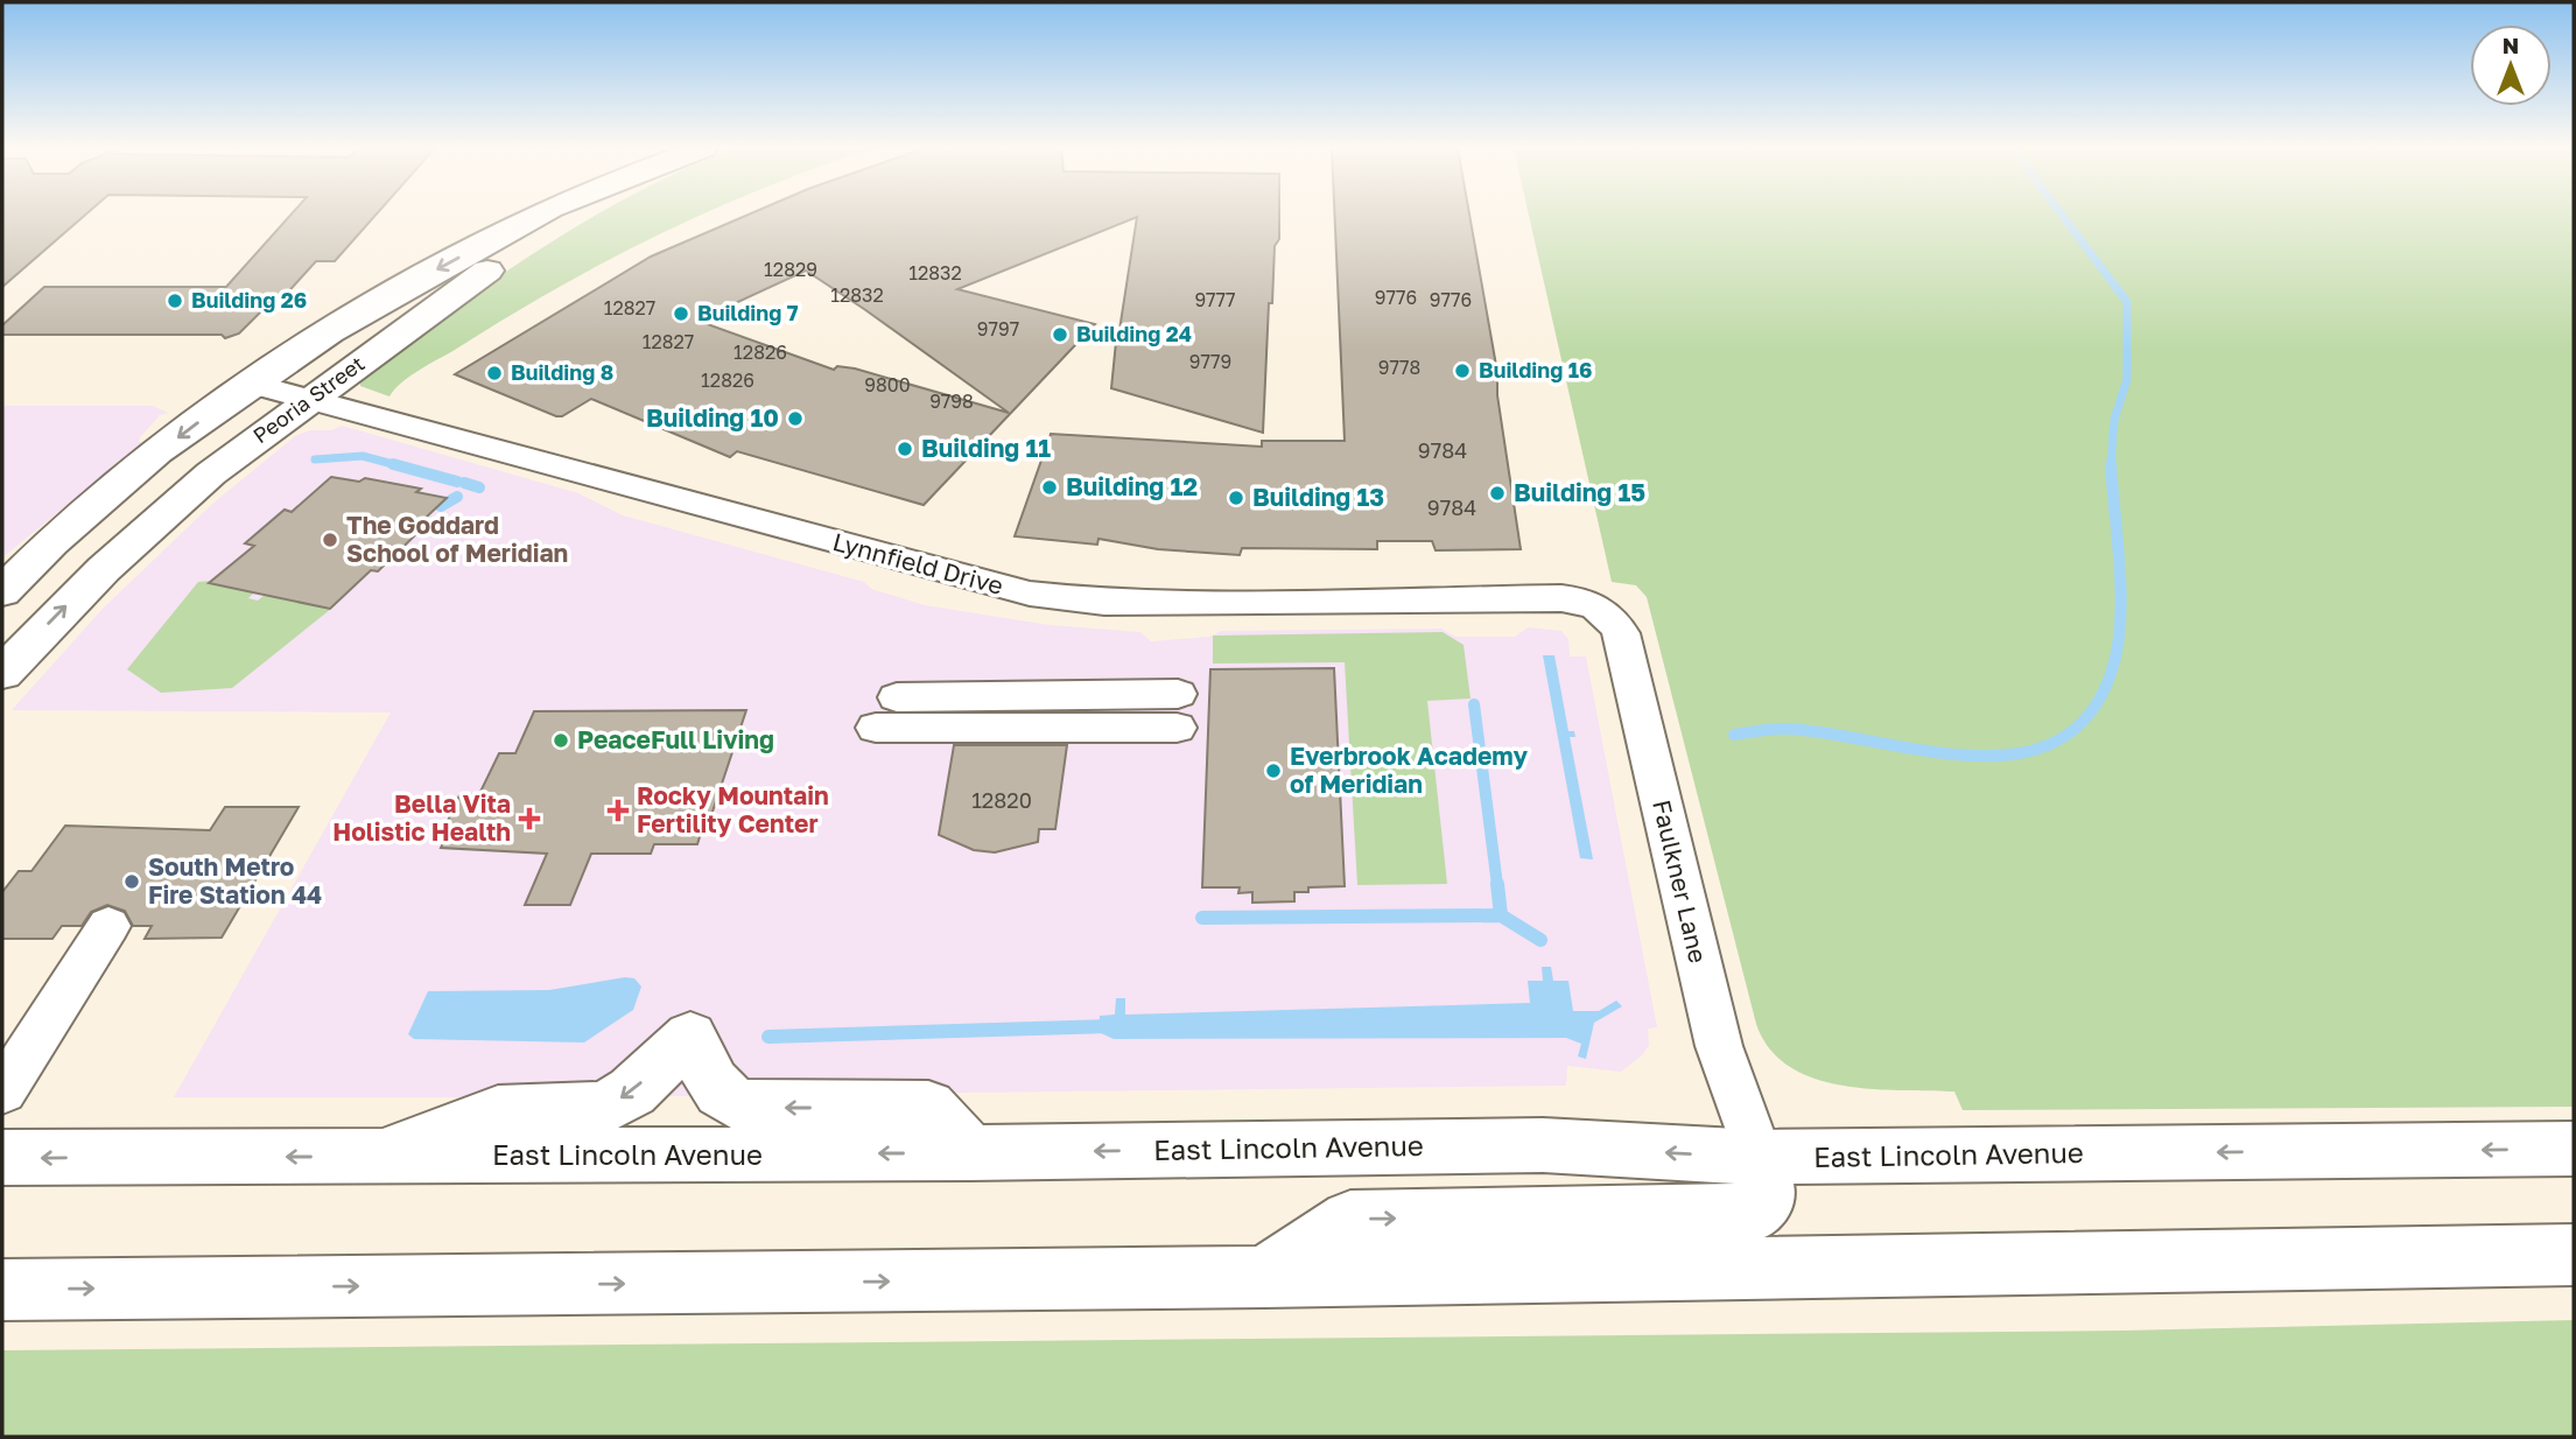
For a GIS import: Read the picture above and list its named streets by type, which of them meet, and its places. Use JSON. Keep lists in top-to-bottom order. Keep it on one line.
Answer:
{"streets":{"main road":["Peoria Street","East Lincoln Avenue"],"street":["Lynnfield Drive","Faulkner Lane"]},"crossings":[["Peoria Street","Lynnfield Drive"],["Lynnfield Drive","Faulkner Lane"],["Faulkner Lane","East Lincoln Avenue"]],"places":{"other":["Building 26","Building 7","Building 24","Building 16","Building 8","Building 10","Building 11","Building 12","Building 15","Building 13","The Goddard School of Meridian","PeaceFull Living","Everbrook Academy of Meridian","South Metro Fire Station 44"],"health":["Rocky Mountain Fertility Center","Bella Vita Holistic Health"]},"house_numbers":["12829","12832","12832","9776","9777","9776","12827","9797","12827","12826","9779","9778","12826","9800","9798","9784","9784","12820"],"north":"top"}
